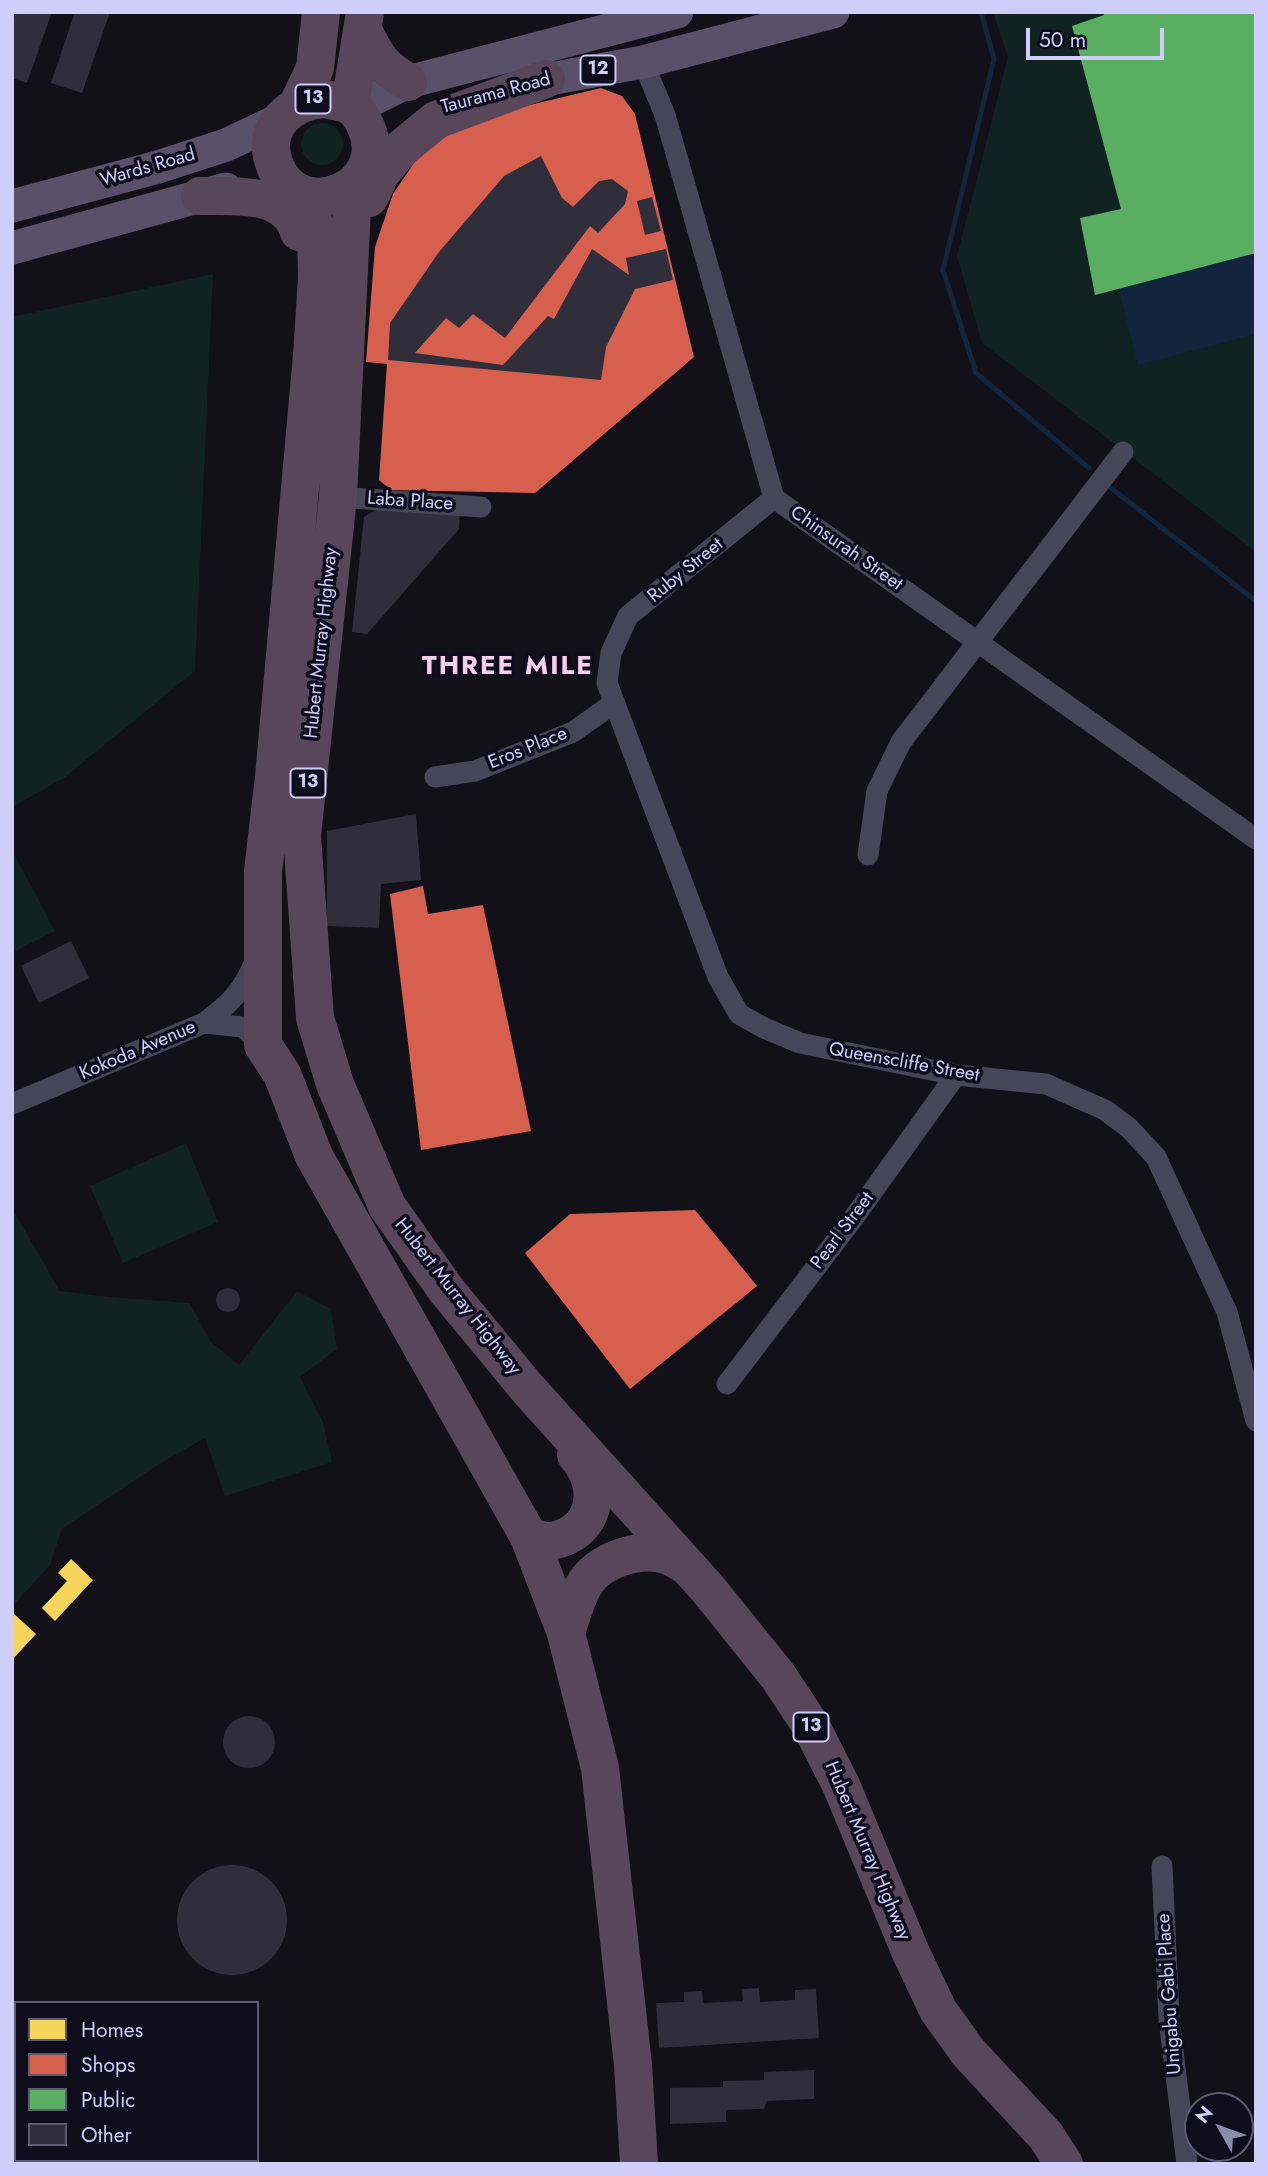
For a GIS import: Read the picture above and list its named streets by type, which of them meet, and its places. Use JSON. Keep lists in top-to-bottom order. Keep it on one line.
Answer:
{"streets":{"highway":["13","Hubert Murray Highway"],"main road":["12","Taurama Road","Wards Road"],"street":["Laba Place","Chinsurah Street","Ruby Street","Eros Place","Kokoda Avenue","Queenscliffe Street","Pearl Street","Unigabu Gabi Place"]},"crossings":[["Taurama Road","13"],["Taurama Road","Wards Road"],["Taurama Road","Chinsurah Street"],["Taurama Road","Hubert Murray Highway"],["13","Wards Road"],["13","Hubert Murray Highway"],["Wards Road","Hubert Murray Highway"],["Laba Place","Hubert Murray Highway"],["Chinsurah Street","Ruby Street"],["Ruby Street","Queenscliffe Street"],["Hubert Murray Highway","Kokoda Avenue"],["Eros Place","Queenscliffe Street"],["Queenscliffe Street","Pearl Street"]],"districts":["THREE MILE"],"legend":["Homes","Shops","Public","Other"],"scale_bar":"50 m","north":"top left"}
